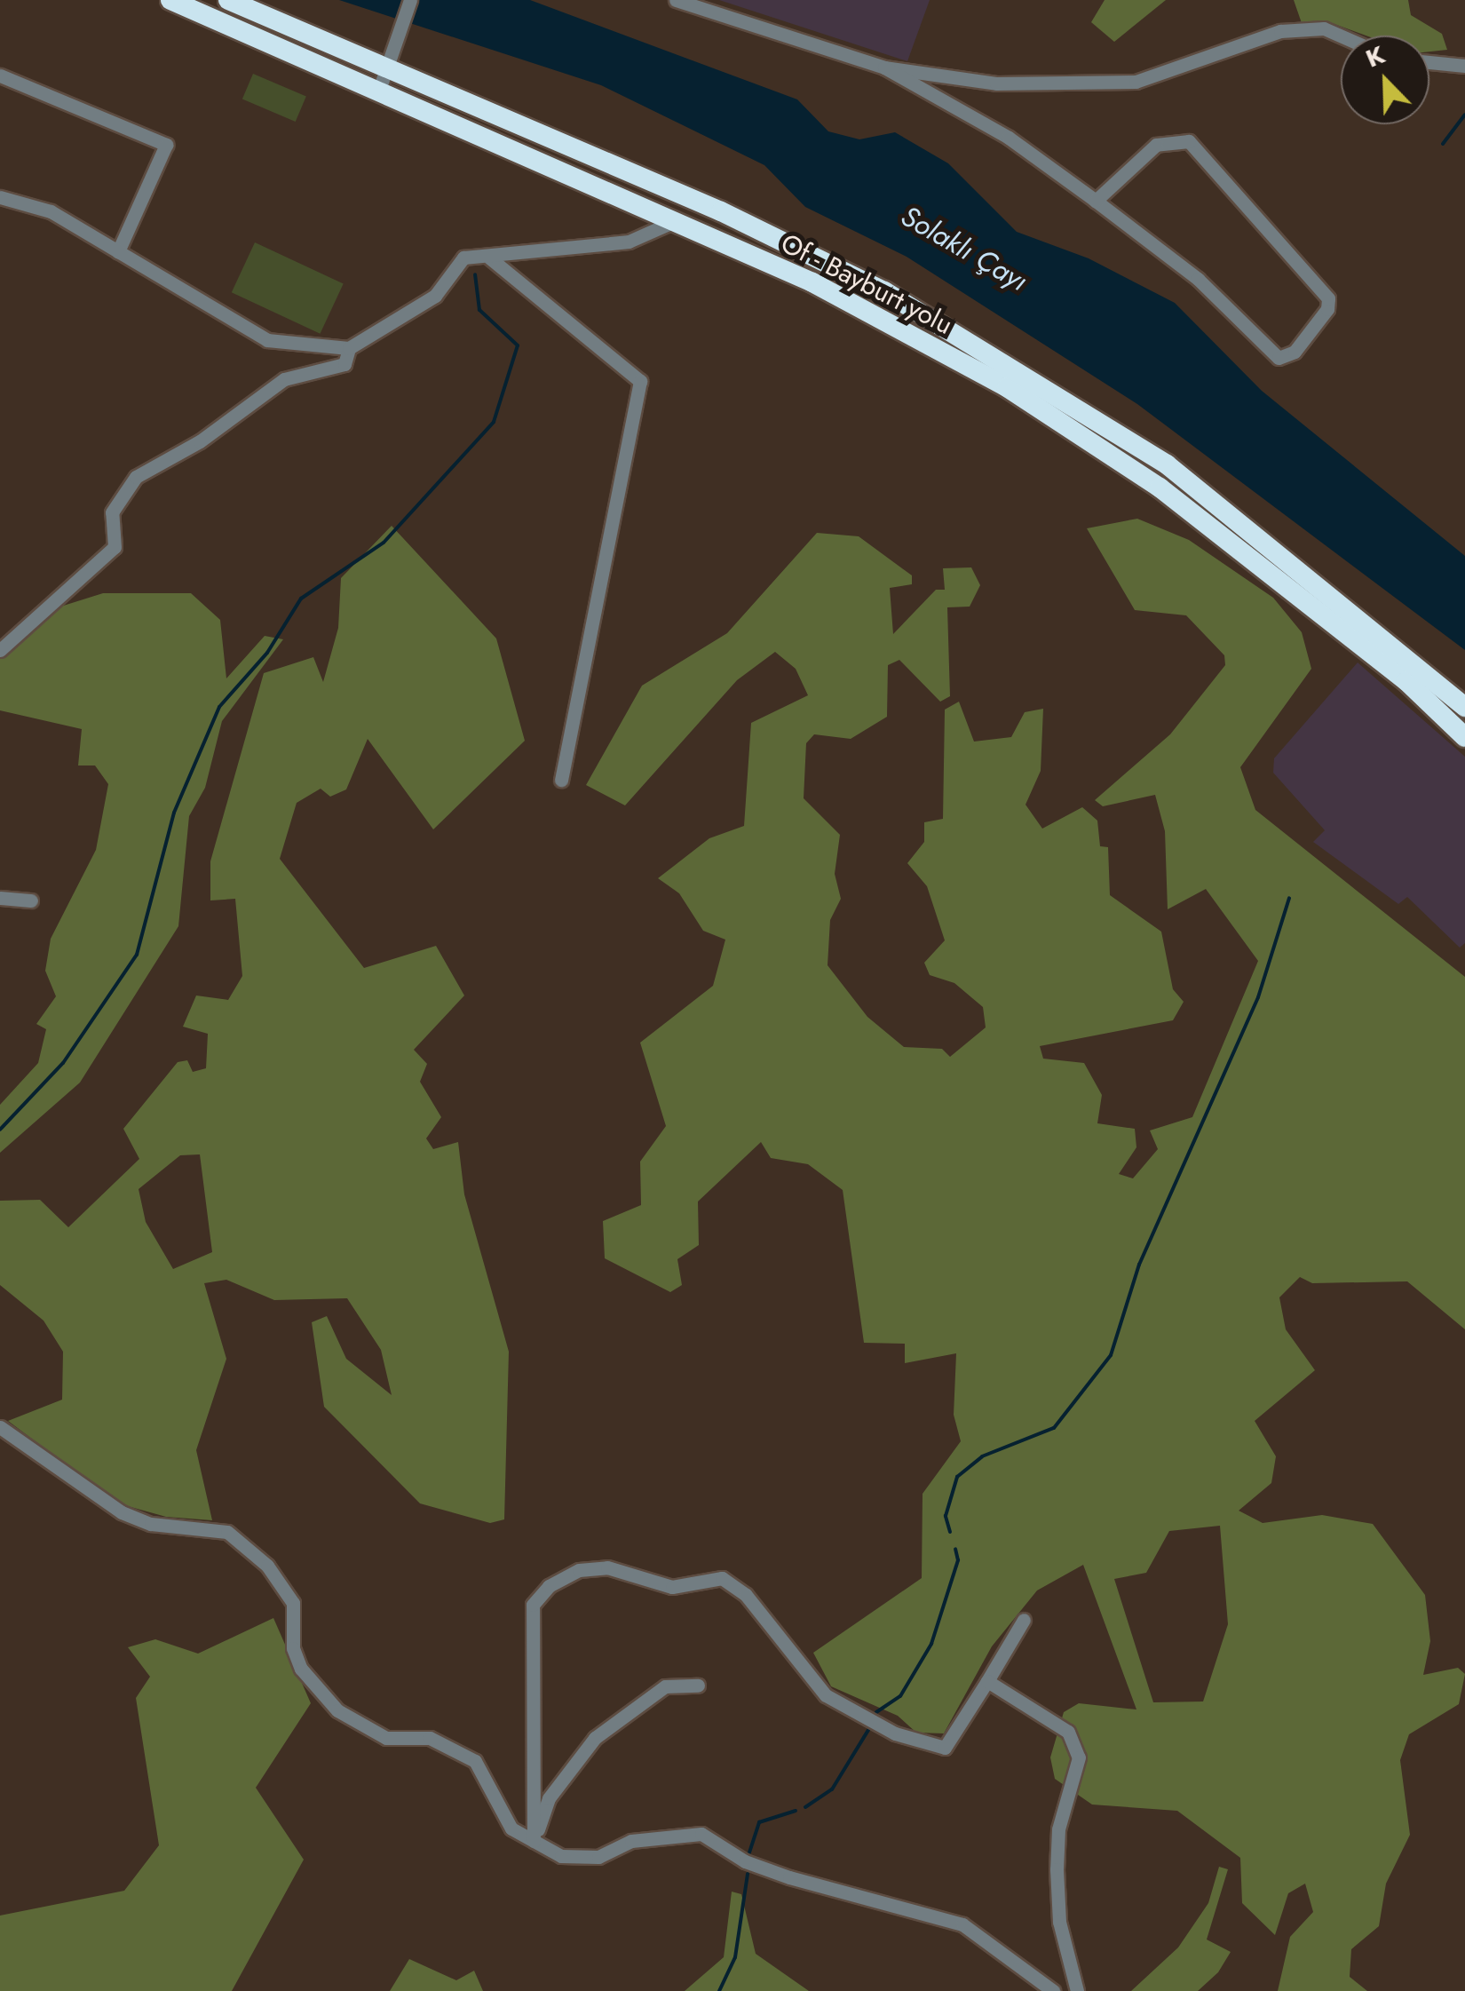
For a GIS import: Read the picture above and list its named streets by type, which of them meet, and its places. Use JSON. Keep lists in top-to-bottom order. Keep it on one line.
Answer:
{"streets":{"highway":["Of - Bayburt yolu"]},"water":["Solaklı Çayı"],"north":"top left"}
